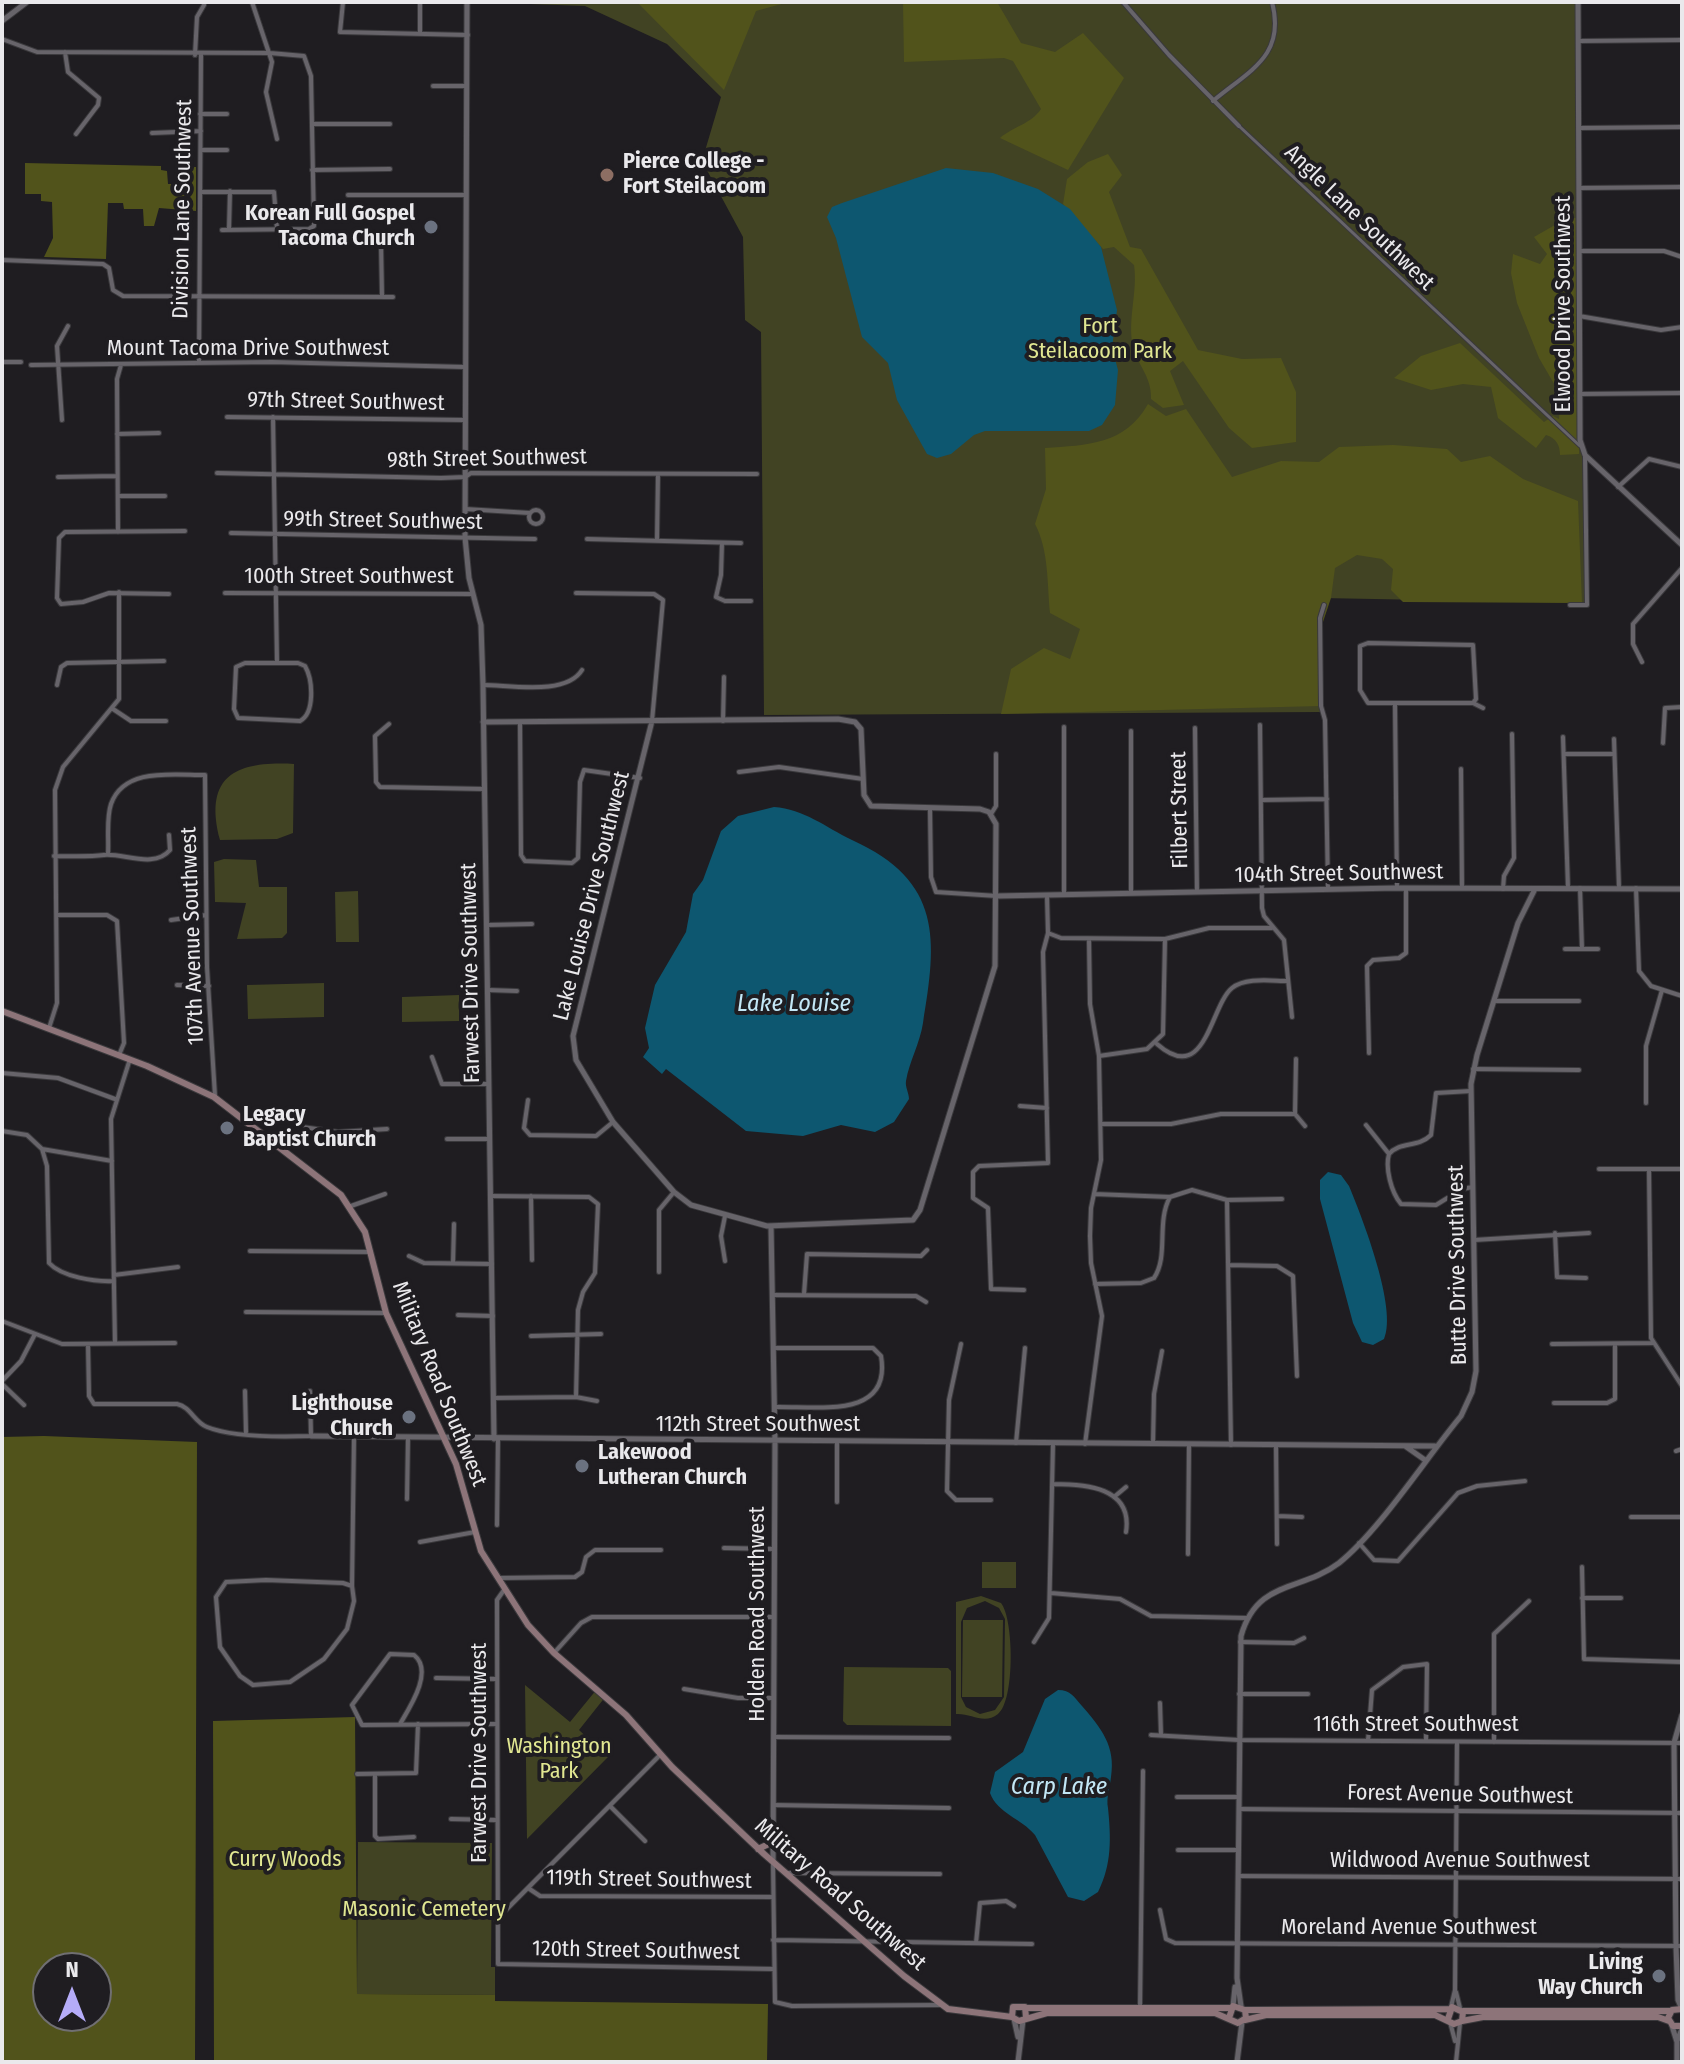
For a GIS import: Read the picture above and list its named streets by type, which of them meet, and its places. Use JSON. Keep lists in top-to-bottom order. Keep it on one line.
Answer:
{"streets":{"main road":["Military Road Southwest"],"street":["Division Lane Southwest","Angle Lane Southwest","Elwood Drive Southwest","Mount Tacoma Drive Southwest","97th Street Southwest","98th Street Southwest","99th Street Southwest","100th Street Southwest","Filbert Street","104th Street Southwest","Lake Louise Drive Southwest","107th Avenue Southwest","Farwest Drive Southwest","Butte Drive Southwest","112th Street Southwest","Holden Road Southwest","116th Street Southwest","Forest Avenue Southwest","Wildwood Avenue Southwest","119th Street Southwest","Moreland Avenue Southwest","120th Street Southwest"]},"crossings":[["Division Lane Southwest","Mount Tacoma Drive Southwest"],["Angle Lane Southwest","Elwood Drive Southwest"],["Mount Tacoma Drive Southwest","Farwest Drive Southwest"],["97th Street Southwest","Farwest Drive Southwest"],["98th Street Southwest","Farwest Drive Southwest"],["99th Street Southwest","Farwest Drive Southwest"],["100th Street Southwest","Farwest Drive Southwest"],["Filbert Street","104th Street Southwest"],["104th Street Southwest","Lake Louise Drive Southwest"],["104th Street Southwest","Butte Drive Southwest"],["Lake Louise Drive Southwest","Holden Road Southwest"],["107th Avenue Southwest","Military Road Southwest"],["Farwest Drive Southwest","Military Road Southwest"],["Farwest Drive Southwest","112th Street Southwest"],["Farwest Drive Southwest","120th Street Southwest"],["Butte Drive Southwest","112th Street Southwest"],["Military Road Southwest","112th Street Southwest"],["Military Road Southwest","Holden Road Southwest"],["112th Street Southwest","Holden Road Southwest"],["Holden Road Southwest","119th Street Southwest"],["Holden Road Southwest","120th Street Southwest"]],"water":["Lake Louise","Carp Lake"],"parks":["Fort Steilacoom Park","Washington Park","Curry Woods","Masonic Cemetery"],"places":["Pierce College - Fort Steilacoom","Korean Full Gospel Tacoma Church","Legacy Baptist Church","Lighthouse Church","Lakewood Lutheran Church","Living Way Church"],"north":"top"}
